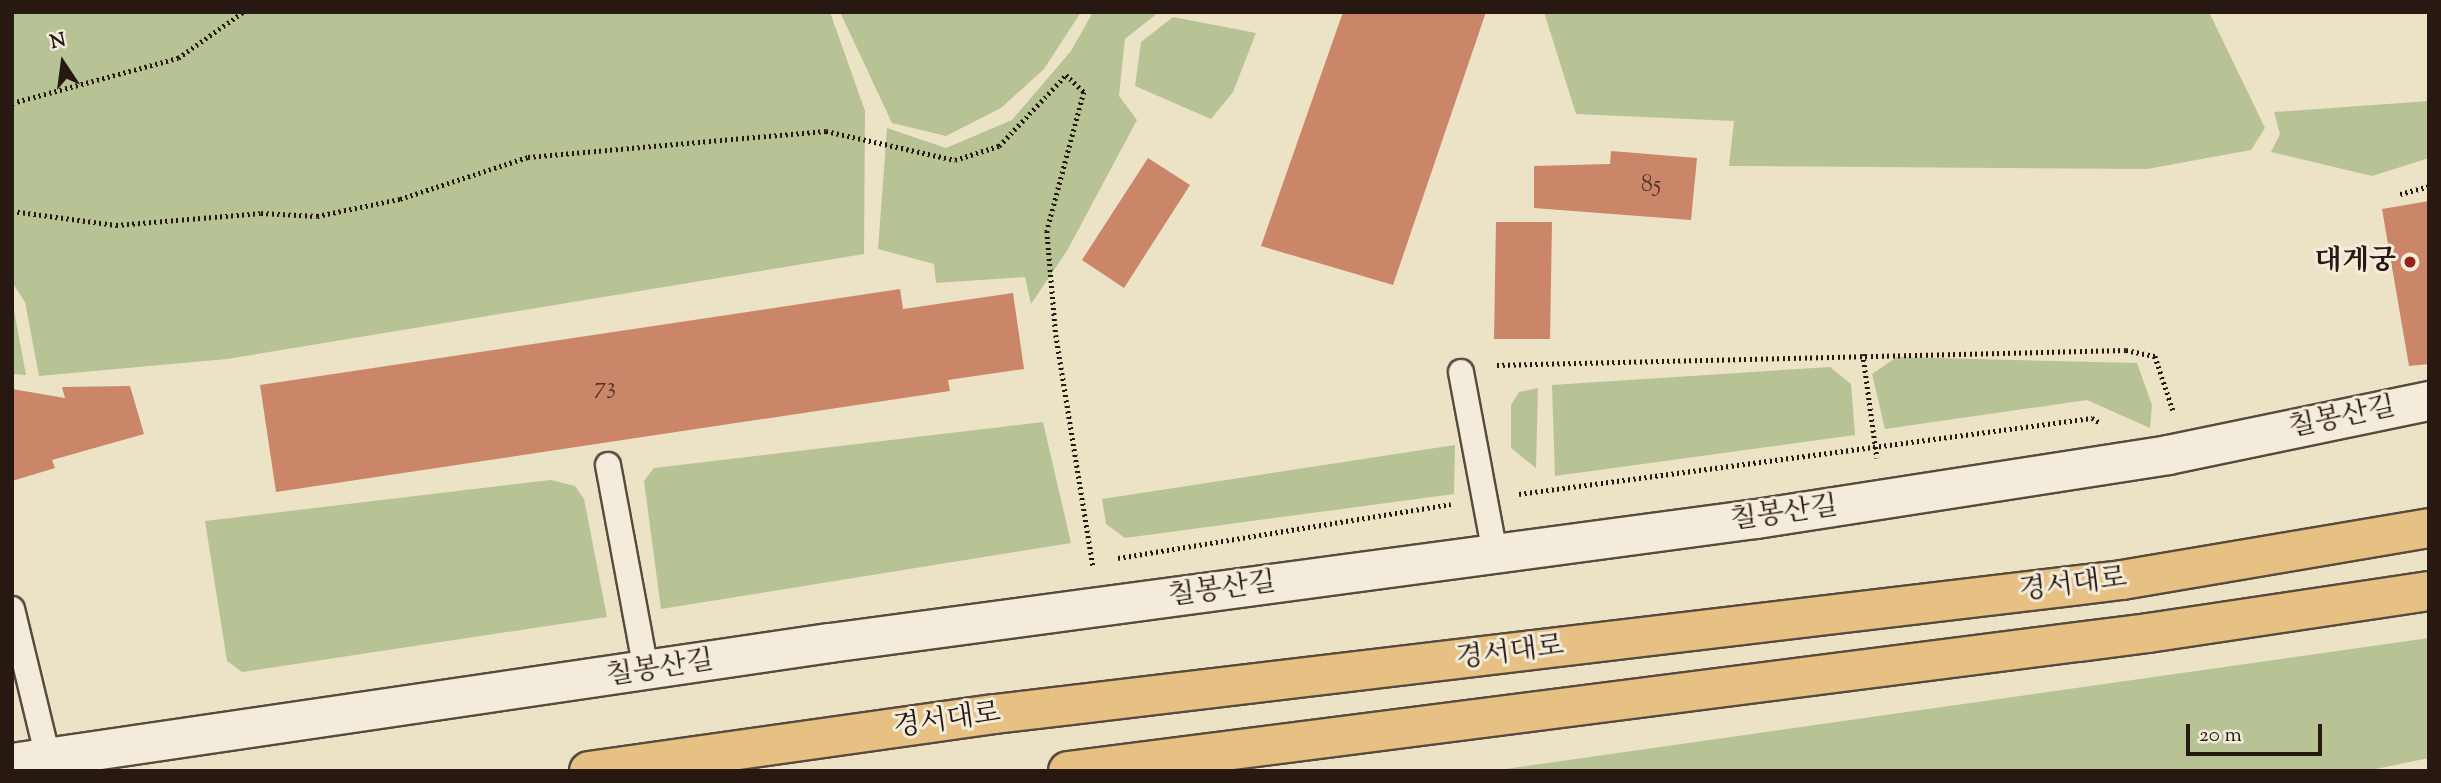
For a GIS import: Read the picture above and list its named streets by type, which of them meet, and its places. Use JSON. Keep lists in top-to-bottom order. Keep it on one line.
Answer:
{"streets":{"main road":["경서대로"],"street":["칠봉산길"]},"places":["대게궁"],"house_numbers":["85","73"],"scale_bar":"20 m","north":"top"}
